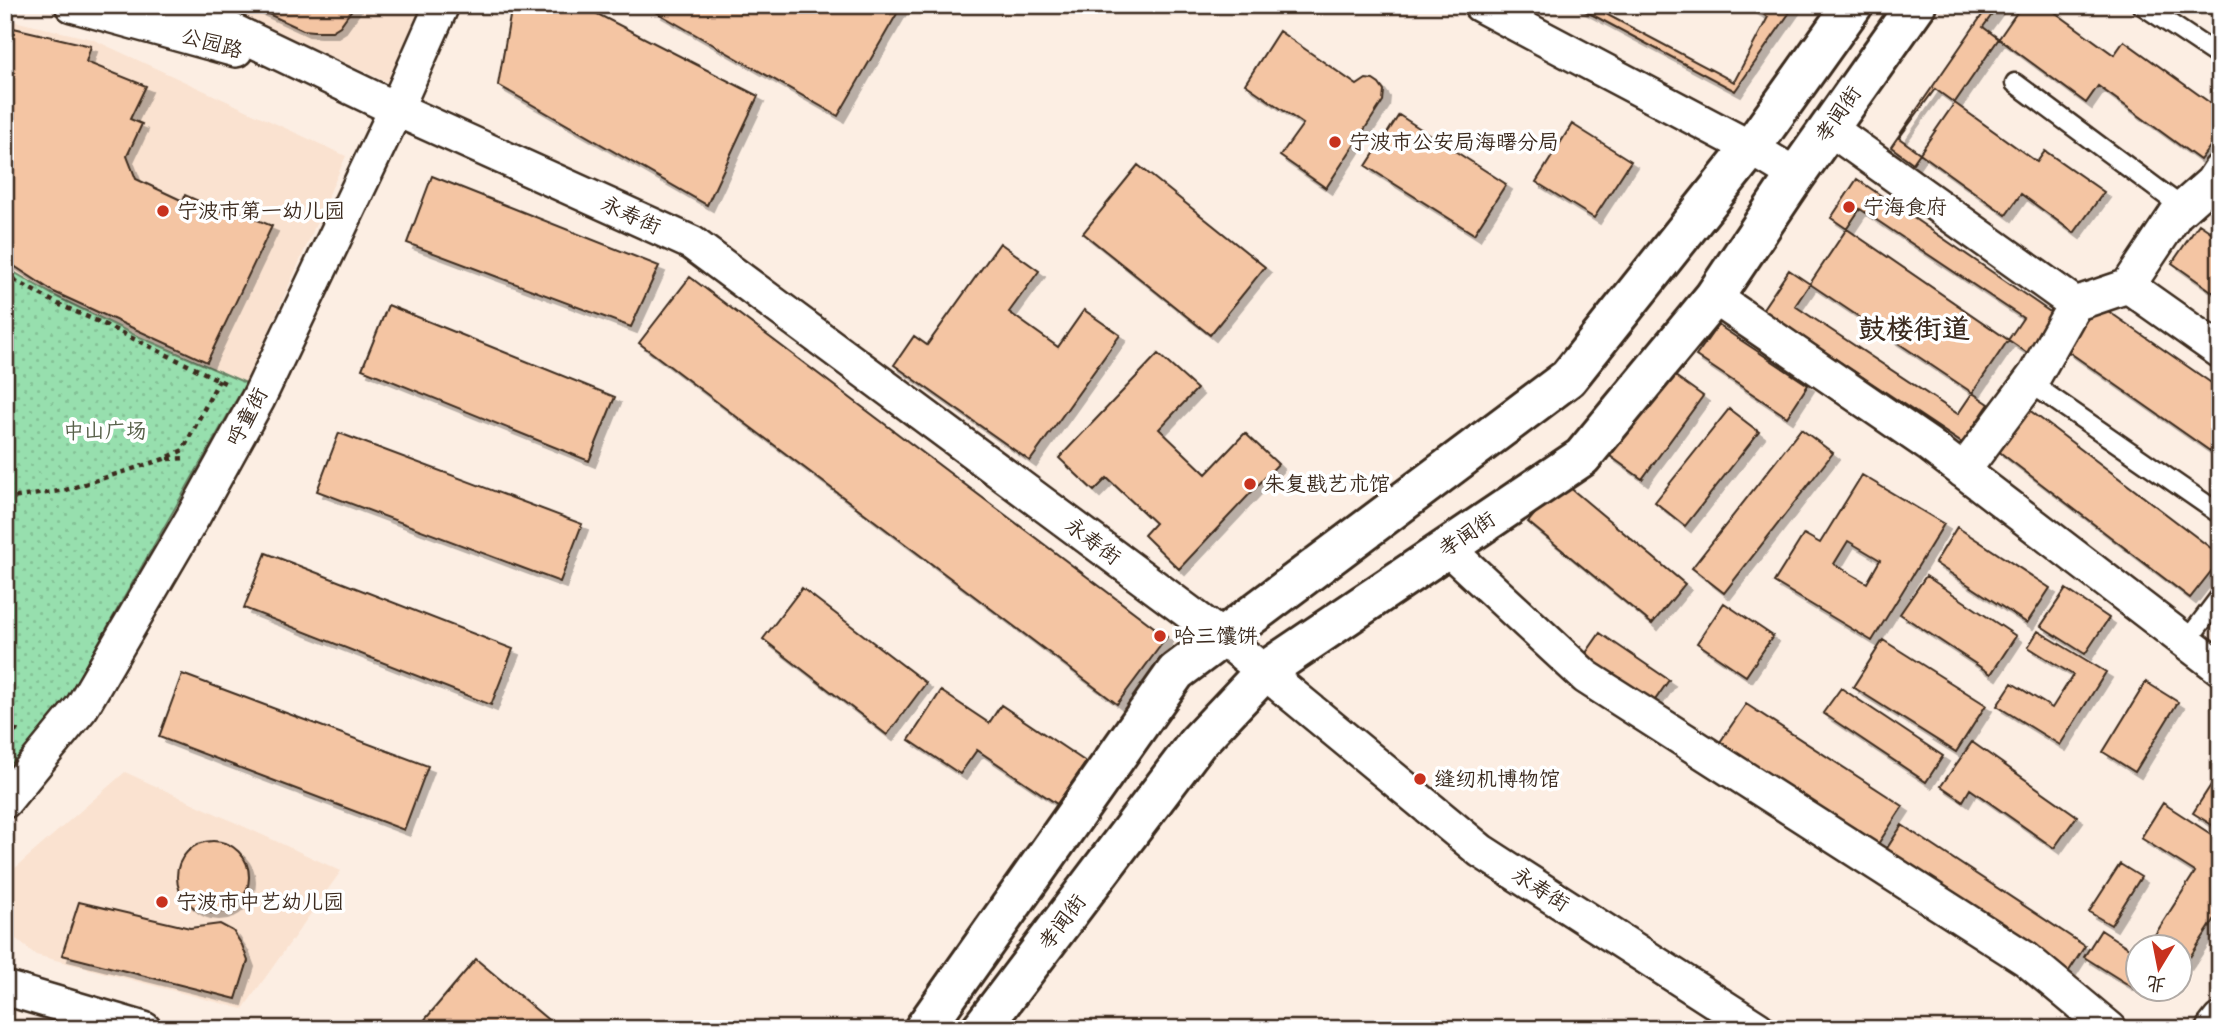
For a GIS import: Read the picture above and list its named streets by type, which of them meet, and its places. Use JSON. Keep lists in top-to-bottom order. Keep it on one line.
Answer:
{"streets":{"street":["公园路","孝闻街","永寿街","呼童街"]},"crossings":[["公园路","永寿街"],["公园路","呼童街"],["孝闻街","永寿街"],["永寿街","呼童街"]],"districts":["鼓楼街道"],"parks":["中山广场"],"places":["宁波市公安局海曙分局","宁海食府","宁波市第一幼儿园","朱复戡艺术馆","哈三馕饼","缝纫机博物馆","宁波市中艺幼儿园"],"north":"bottom"}
